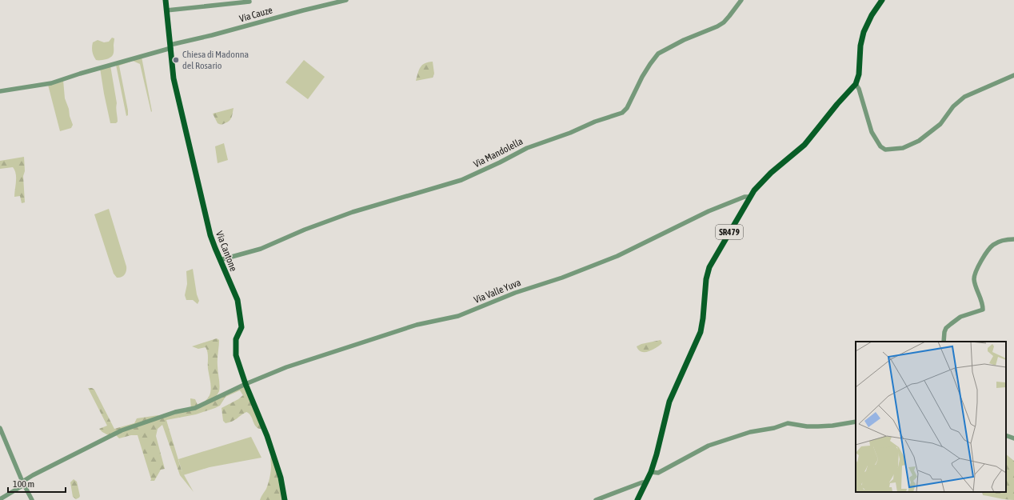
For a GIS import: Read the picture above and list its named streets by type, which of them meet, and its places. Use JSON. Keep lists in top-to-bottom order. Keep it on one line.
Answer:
{"streets":{"main road":["SR479","Via Cantone"],"street":["Via Cauze","Via Mandolella","Via Valle Yuva"]},"crossings":[["Via Cauze","Via Cantone"],["Via Mandolella","Via Cantone"],["SR479","Via Valle Yuva"],["Via Cantone","Via Valle Yuva"]],"places":["Chiesa di Madonna del Rosario"],"scale_bar":"100 m"}
